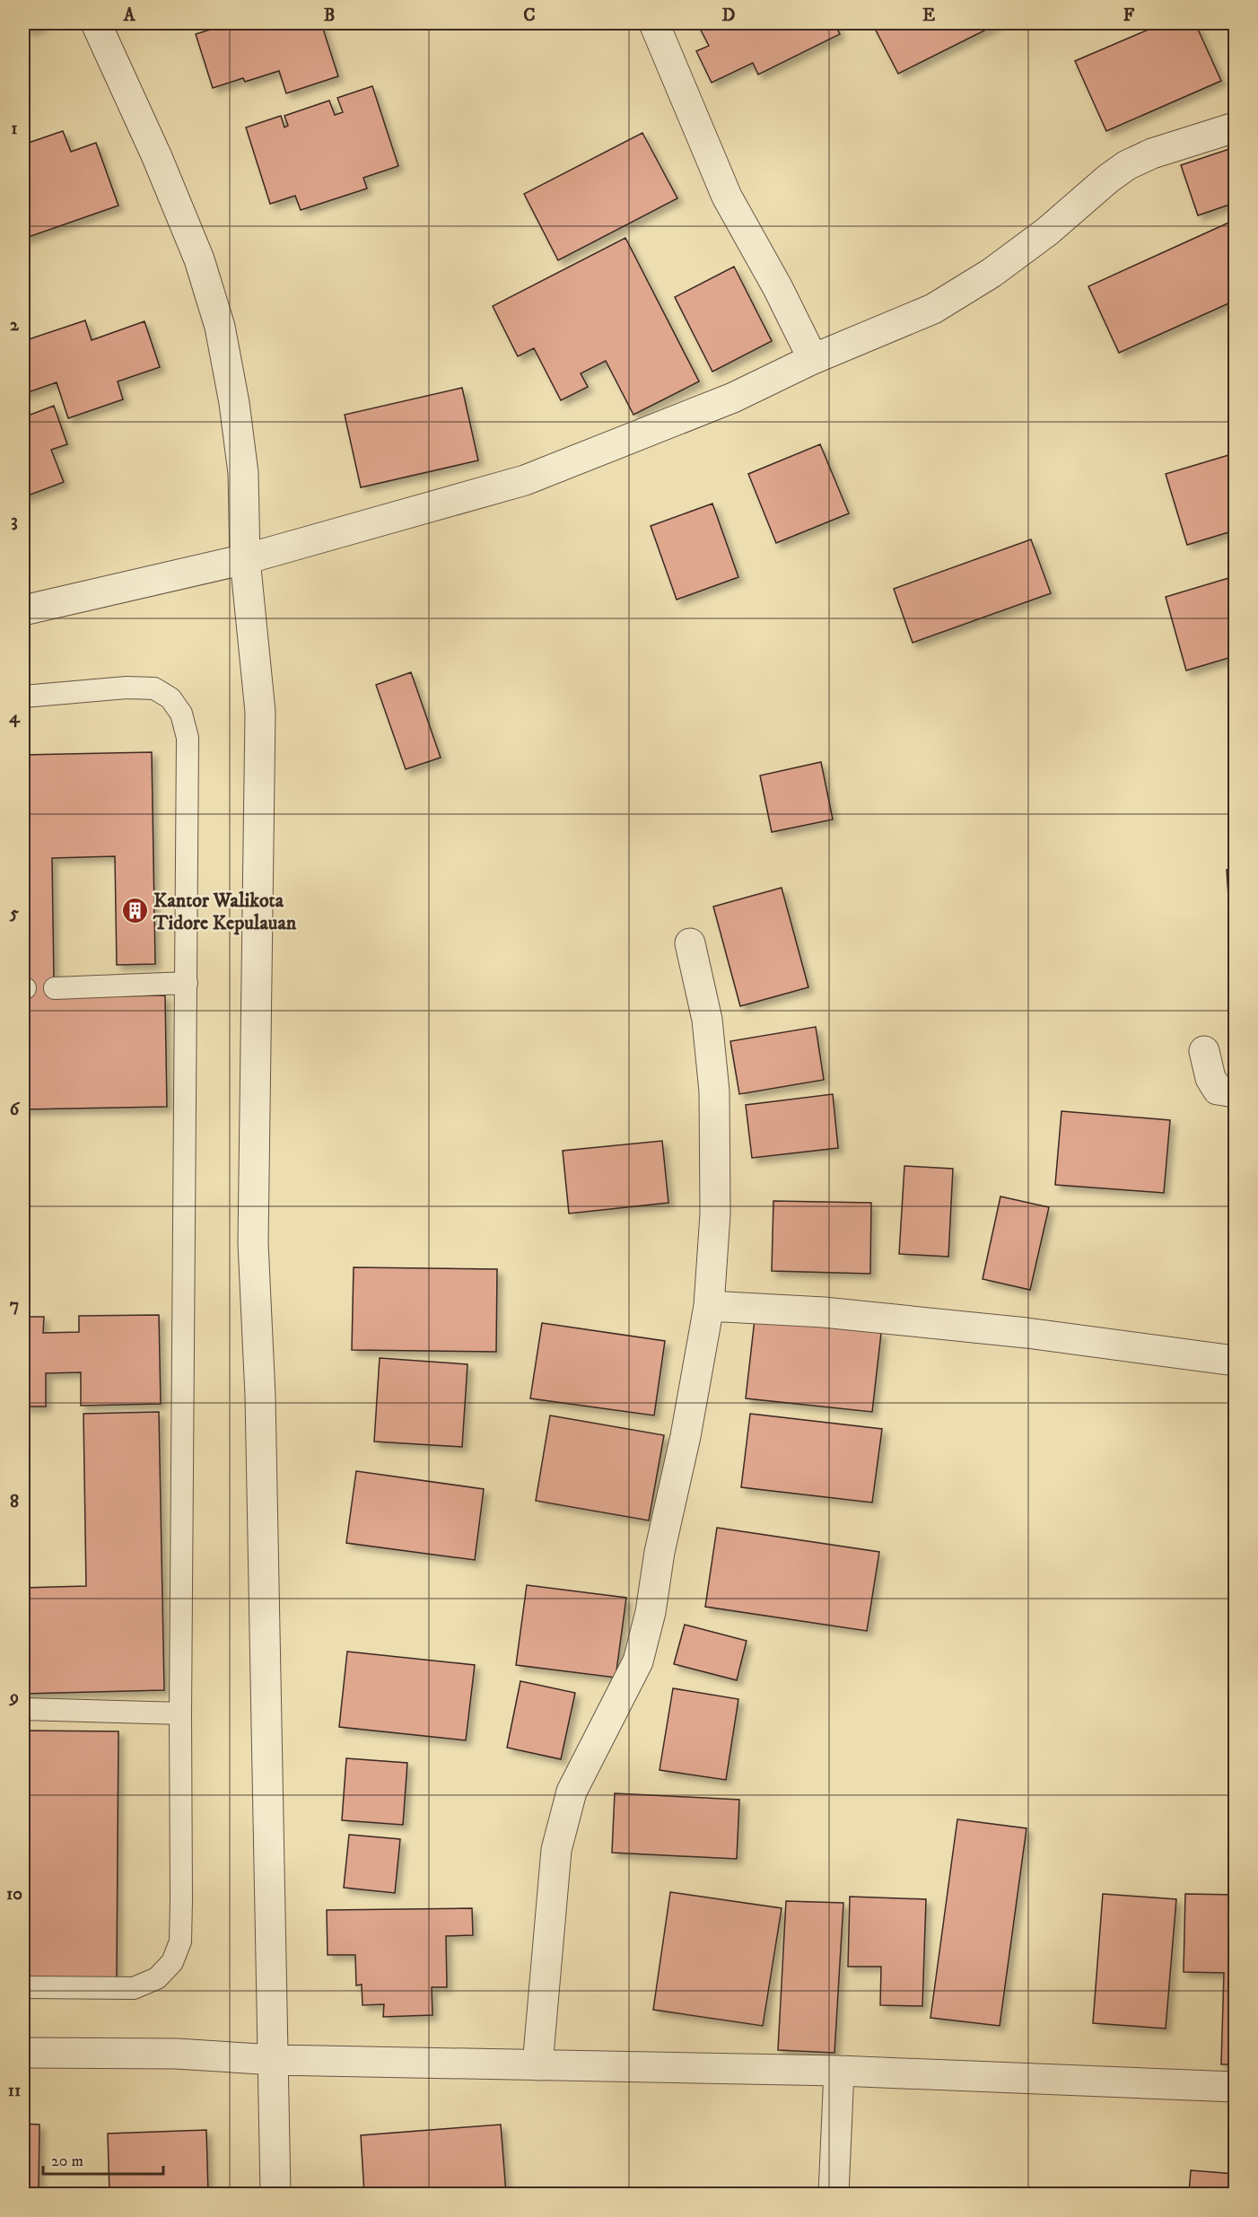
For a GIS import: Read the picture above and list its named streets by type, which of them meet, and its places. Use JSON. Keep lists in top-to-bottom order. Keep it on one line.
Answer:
{"places":{"building":["Kantor Walikota Tidore Kepulauan"]},"scale_bar":"20 m","grid":{"columns":["A","B","C","D","E","F"],"rows":["1","2","3","4","5","6","7","8","9","10","11"]}}
